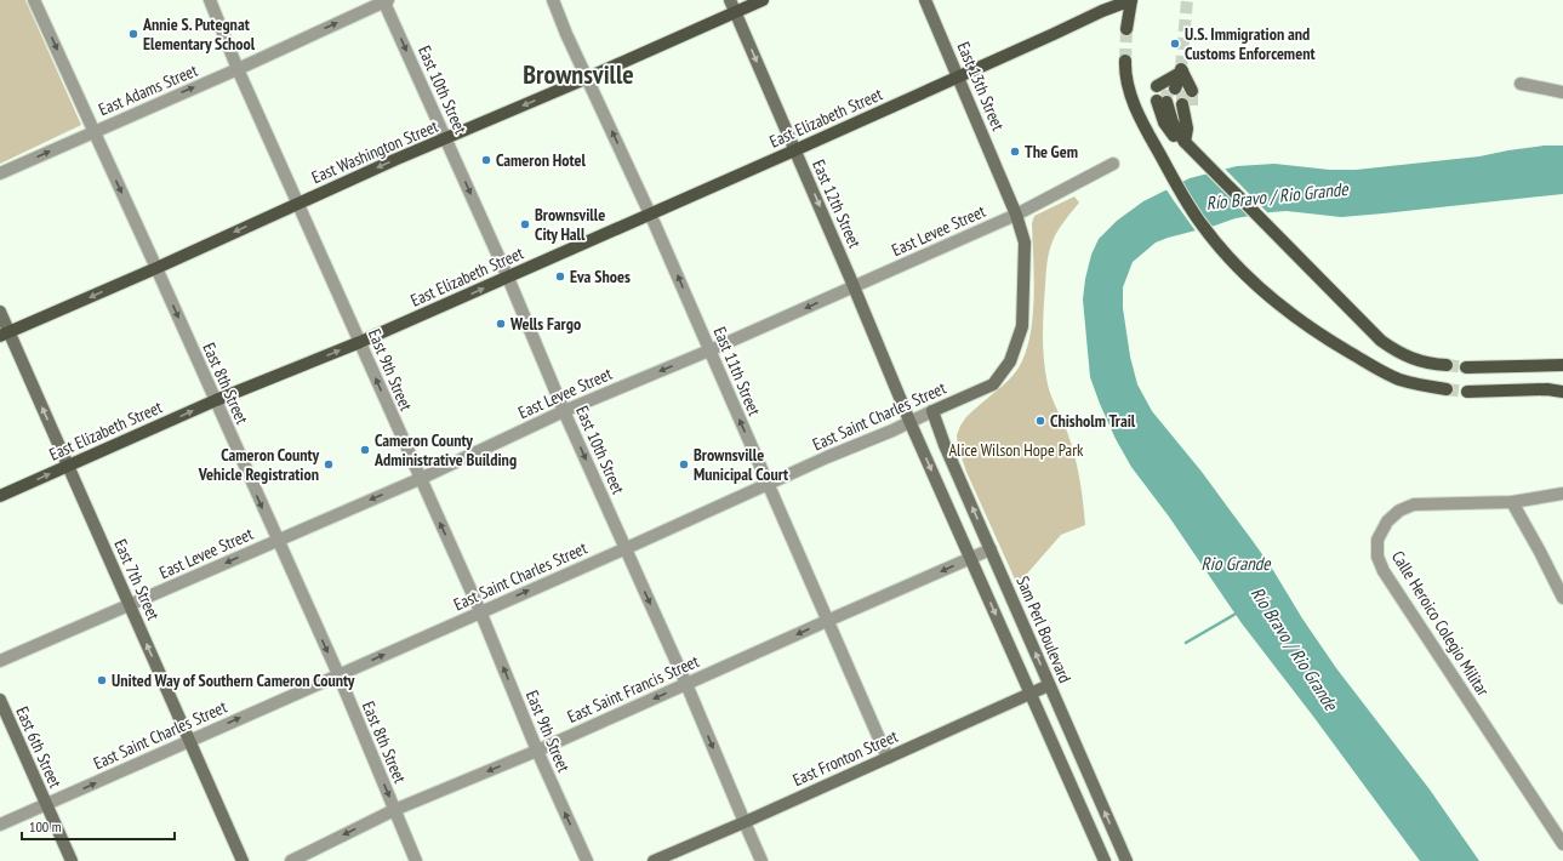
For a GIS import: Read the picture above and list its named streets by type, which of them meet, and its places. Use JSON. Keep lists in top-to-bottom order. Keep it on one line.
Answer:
{"streets":{"main road":["East 13th Street","East Elizabeth Street","East Washington Street","East 12th Street","East Saint Charles Street","East 7th Street","Sam Perl Boulevard","East 6th Street","East Fronton Street"],"street":["East Adams Street","East 10th Street","East Levee Street","East 9th Street","East 11th Street","East 8th Street","Calle Heroico Colegio Militar","East Saint Francis Street"]},"crossings":[["East 13th Street","East Elizabeth Street"],["East 13th Street","East Levee Street"],["East 13th Street","East Saint Charles Street"],["East Adams Street","East 10th Street"],["East Adams Street","East 9th Street"],["East Adams Street","East 8th Street"],["East 10th Street","East Elizabeth Street"],["East 10th Street","East Washington Street"],["East 10th Street","East Levee Street"],["East 10th Street","East Saint Charles Street"],["East 10th Street","East Saint Francis Street"],["East 10th Street","East Fronton Street"],["East Elizabeth Street","East 12th Street"],["East Elizabeth Street","East 9th Street"],["East Elizabeth Street","East 11th Street"],["East Elizabeth Street","East 8th Street"],["East Elizabeth Street","East 7th Street"],["East Washington Street","East 12th Street"],["East Washington Street","East 9th Street"],["East Washington Street","East 11th Street"],["East Washington Street","East 8th Street"],["East Washington Street","East 7th Street"],["East 12th Street","East Levee Street"],["East 12th Street","East Saint Charles Street"],["East Levee Street","East 9th Street"],["East Levee Street","East 11th Street"],["East Levee Street","East 8th Street"],["East Levee Street","East 7th Street"],["East 9th Street","East Saint Charles Street"],["East 9th Street","East Saint Francis Street"],["East 11th Street","East Saint Charles Street"],["East 11th Street","East Saint Francis Street"],["East 11th Street","East Fronton Street"],["East 8th Street","East Saint Charles Street"],["East 8th Street","East Saint Francis Street"],["East Saint Charles Street","East 7th Street"],["East Saint Charles Street","Sam Perl Boulevard"],["East Saint Charles Street","East 6th Street"],["Sam Perl Boulevard","East Saint Francis Street"],["Sam Perl Boulevard","East Fronton Street"]],"one_way":["East Adams Street","East 10th Street","East Elizabeth Street","East Washington Street","East 12th Street","East Levee Street","East 9th Street","East 11th Street","East 8th Street","East Saint Charles Street","East 7th Street","East Saint Francis Street"],"districts":["Brownsville"],"water":["Río Bravo / Rio Grande","Rio Grande"],"parks":["Alice Wilson Hope Park"],"places":["Annie S. Putegnat Elementary School","U.S. Immigration and Customs Enforcement","The Gem","Cameron Hotel","Brownsville City Hall","Eva Shoes","Wells Fargo","Chisholm Trail","Cameron County Administrative Building","Cameron County Vehicle Registration","Brownsville Municipal Court","United Way of Southern Cameron County"],"scale_bar":"100 m"}
